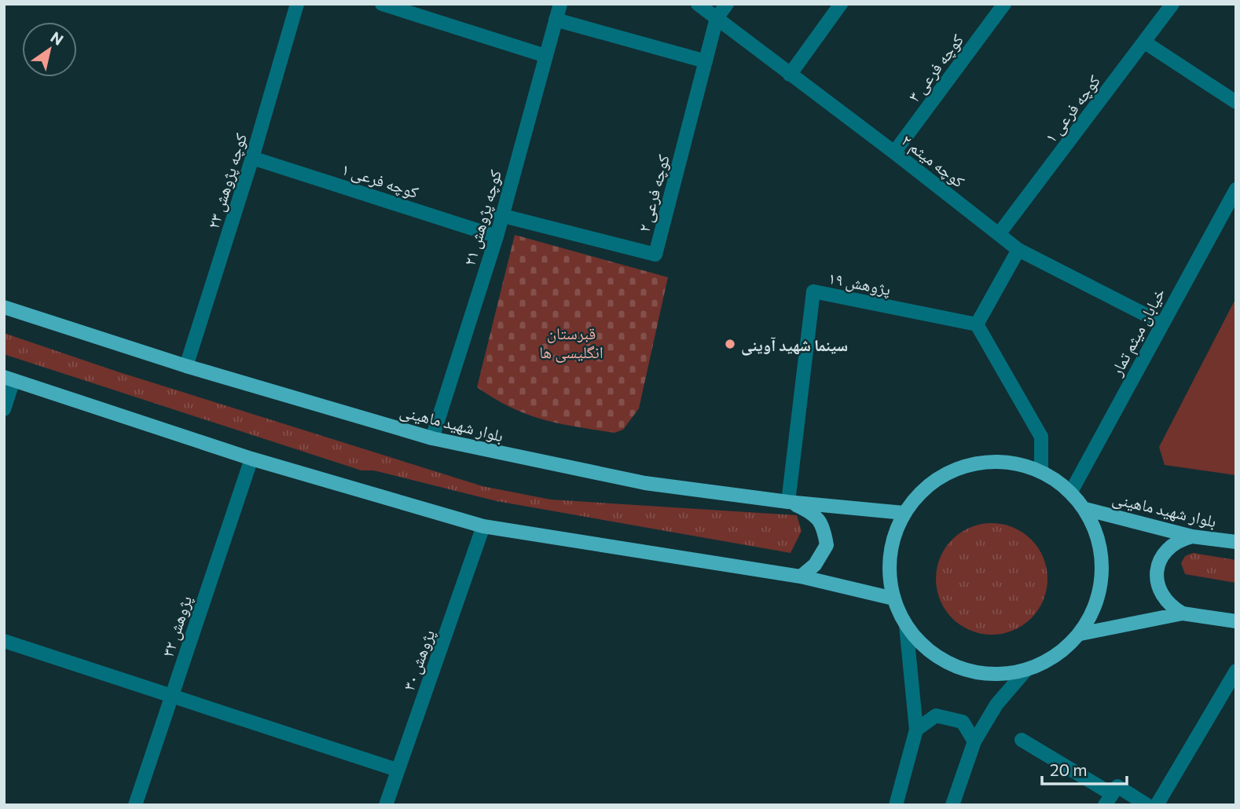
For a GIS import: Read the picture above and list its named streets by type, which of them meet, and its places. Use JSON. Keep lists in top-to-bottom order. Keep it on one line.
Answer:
{"streets":{"main road":["بلوار شهید ماهینی"],"street":["کوچه فرعی ۳","کوچه فرعی ۱","کوچه میثم ۲","کوچه پژوهش ۲۳","کوچه فرعی ۲","کوچه پژوهش ۲۱","پژوهش ۱۹","خیابان میثم تمار","پژوهش ۳۲","پژوهش ۳۰"]},"crossings":[["کوچه فرعی ۳","کوچه میثم ۲"],["کوچه فرعی ۱","کوچه میثم ۲"],["کوچه فرعی ۱","کوچه پژوهش ۲۳"],["کوچه فرعی ۱","کوچه پژوهش ۲۱"],["کوچه میثم ۲","کوچه فرعی ۲"],["کوچه میثم ۲","خیابان میثم تمار"],["کوچه پژوهش ۲۳","بلوار شهید ماهینی"],["کوچه فرعی ۲","کوچه پژوهش ۲۱"],["کوچه پژوهش ۲۱","بلوار شهید ماهینی"],["پژوهش ۱۹","بلوار شهید ماهینی"]],"parks":["قبرستان انگلیسی ها"],"places":["سینما شهید آوینی"],"scale_bar":"20 m","north":"top right"}
